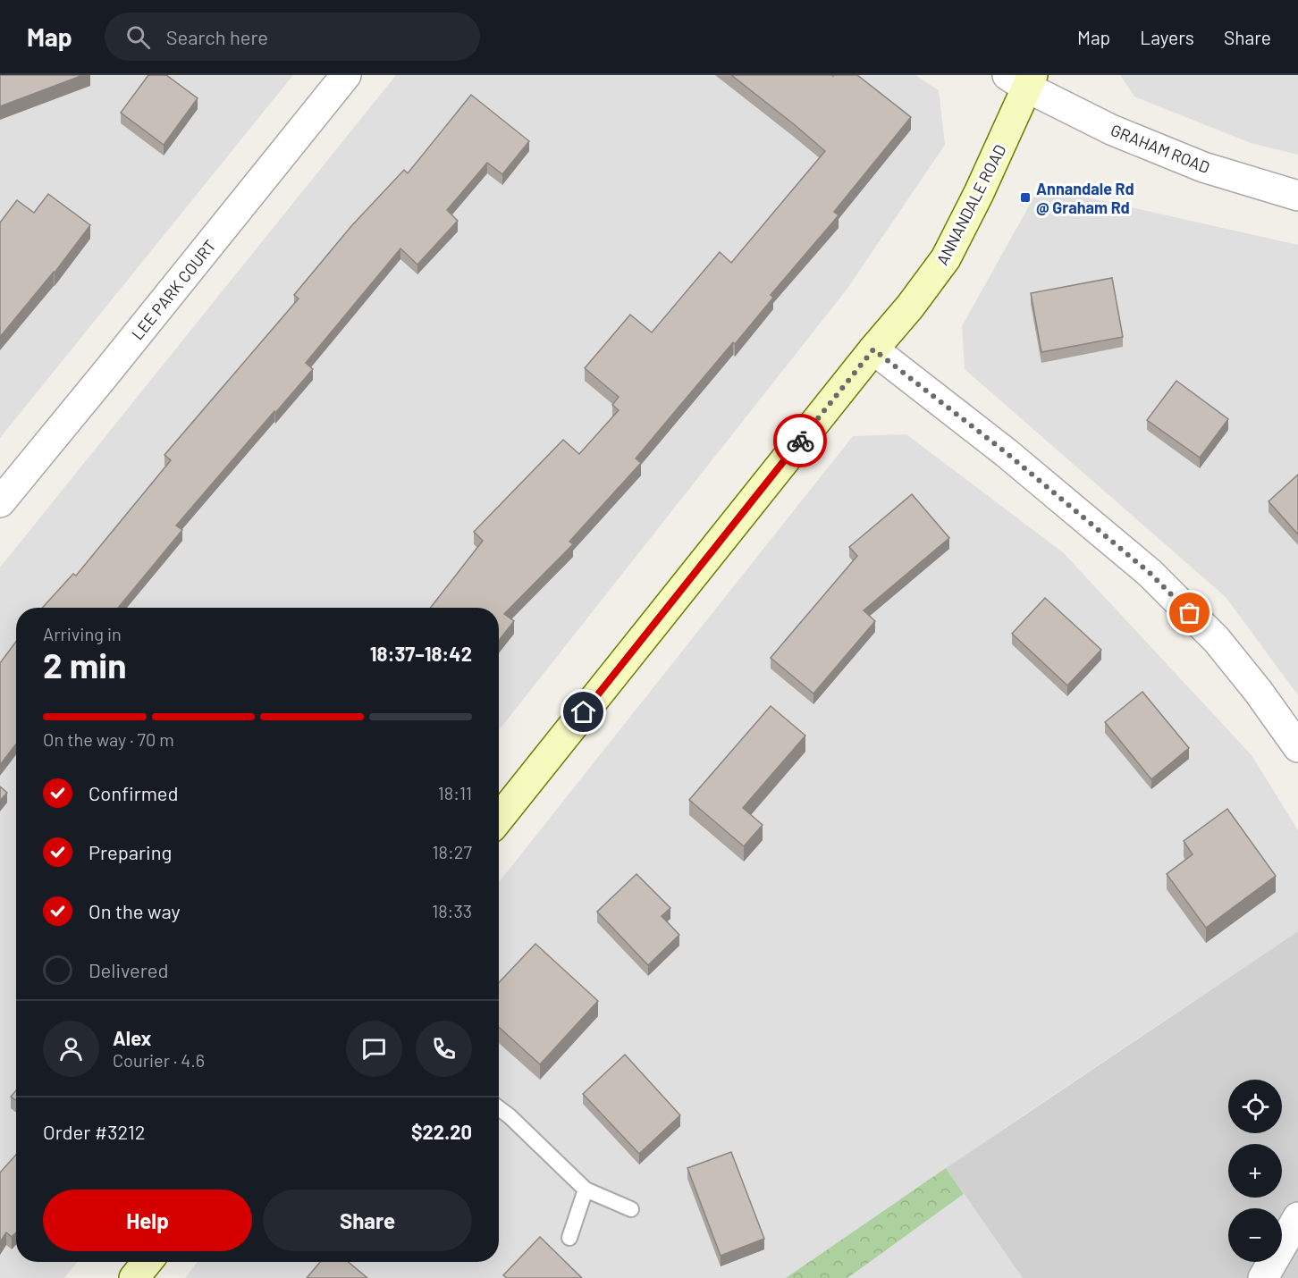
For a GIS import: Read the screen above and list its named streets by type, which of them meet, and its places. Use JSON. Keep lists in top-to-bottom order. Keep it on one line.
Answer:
{"streets":{"main road":["ANNANDALE ROAD"],"street":["GRAHAM ROAD","LEE PARK COURT"]},"crossings":[["GRAHAM ROAD","ANNANDALE ROAD"]],"places":{"transit":["Annandale Rd @ Graham Rd"]},"page":{"header":"Map","search":"Search here","nav":["Map","Layers","Share"],"heading":["2 min","Arriving in","18:37–18:42"],"panel":["Alex","Courier · 4.6","Order #3212","$22.20"],"bar":"On the way · 70 m","list":[["Confirmed","18:11"],["Preparing","18:27"],["On the way","18:33"],"Delivered"],"map_buttons":["+","−"],"buttons":["Help","Share"]}}
